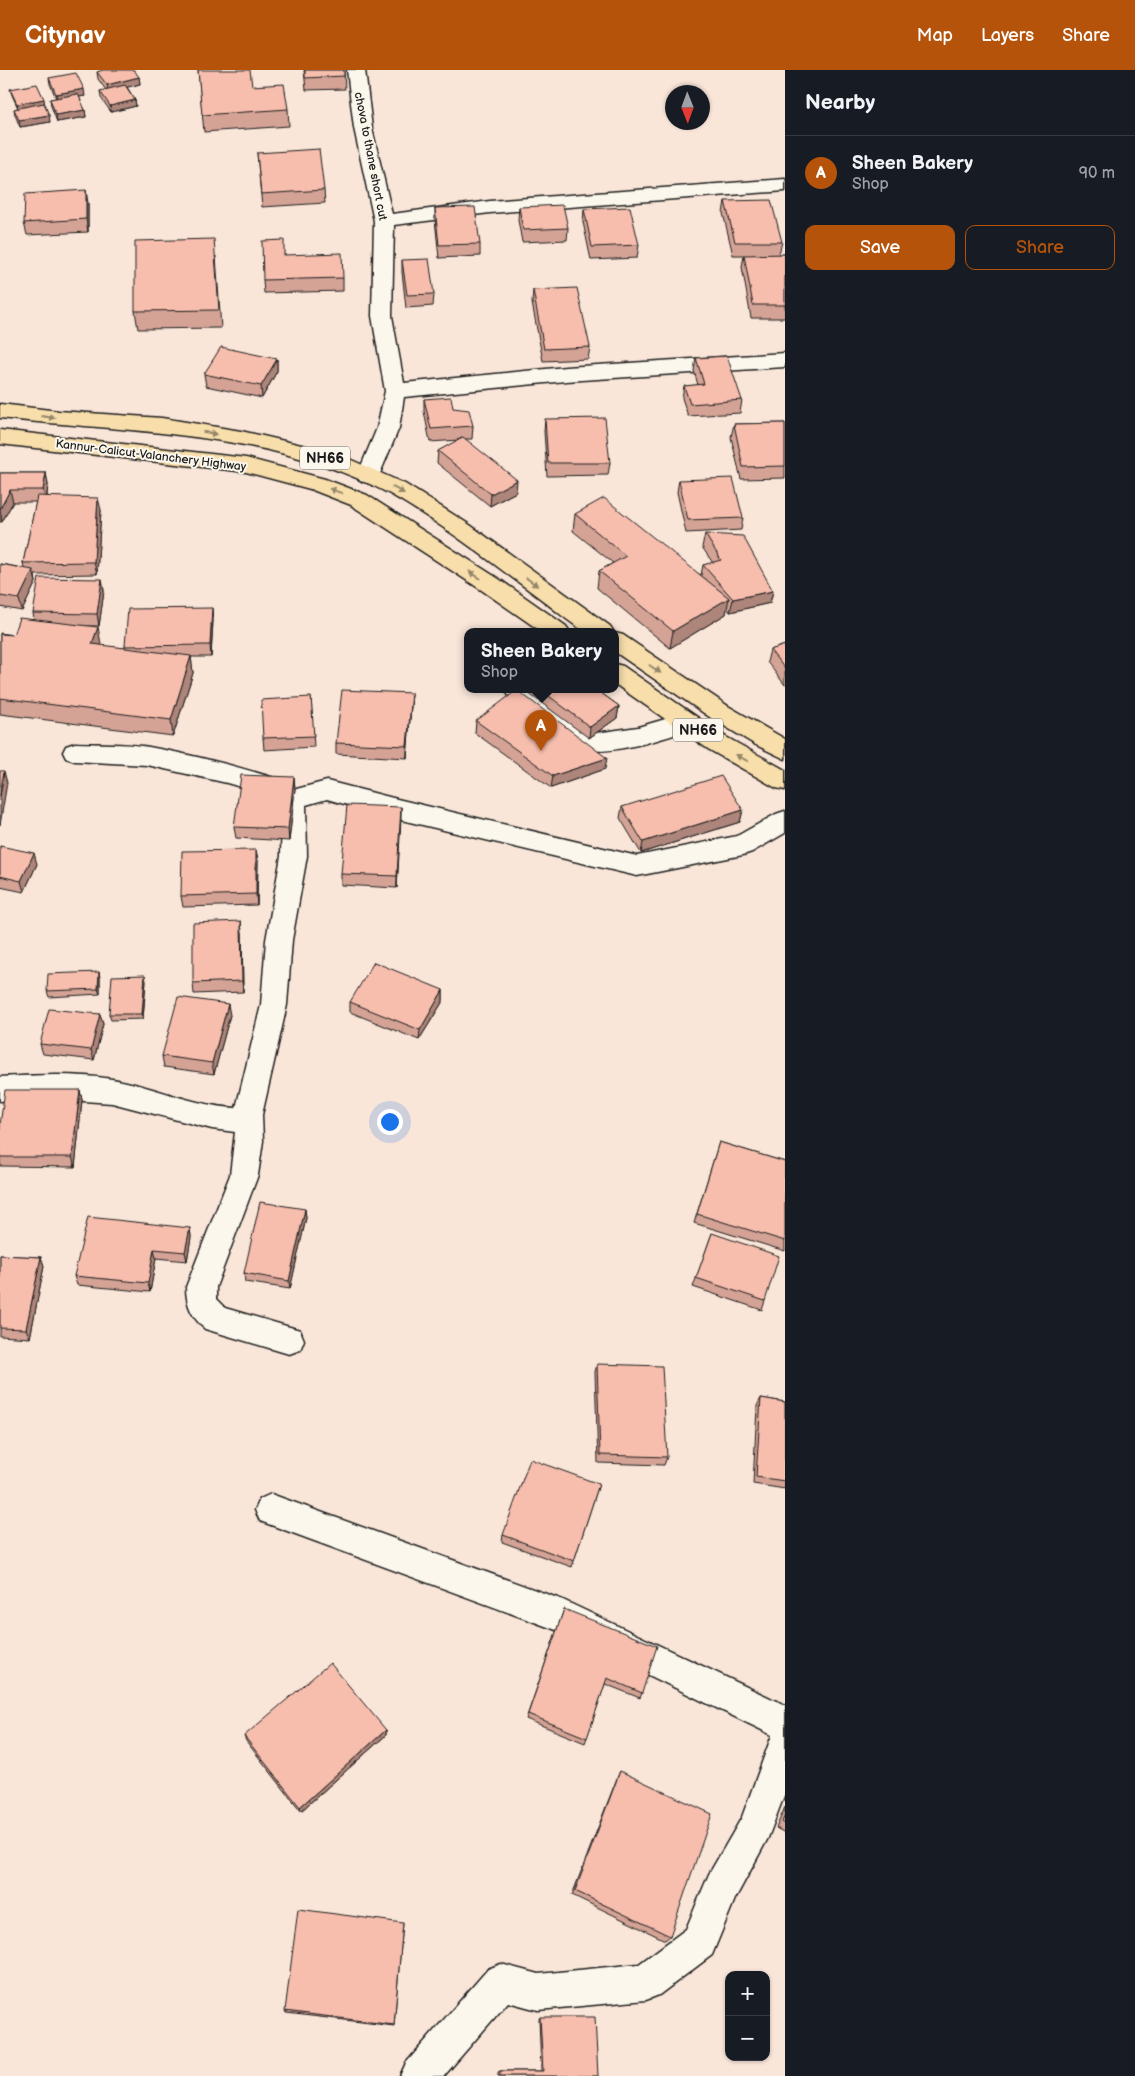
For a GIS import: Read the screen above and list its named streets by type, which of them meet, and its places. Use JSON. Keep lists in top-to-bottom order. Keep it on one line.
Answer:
{"streets":{"highway":["Kannur-Calicut-Valanchery Highway","NH66"],"street":["chova to thane short cut"]},"crossings":[["chova to thane short cut","Kannur-Calicut-Valanchery Highway"]],"north":"bottom","page":{"header":"Citynav","nav":["Map","Layers","Share"],"heading":"Nearby","list":[{"mark":"A","name":"Sheen Bakery","note":"Shop","value":"90 m"}],"buttons":["Save","Share"],"popup":["Sheen Bakery","Shop"],"pins":"A","map_buttons":["+","−"]}}
